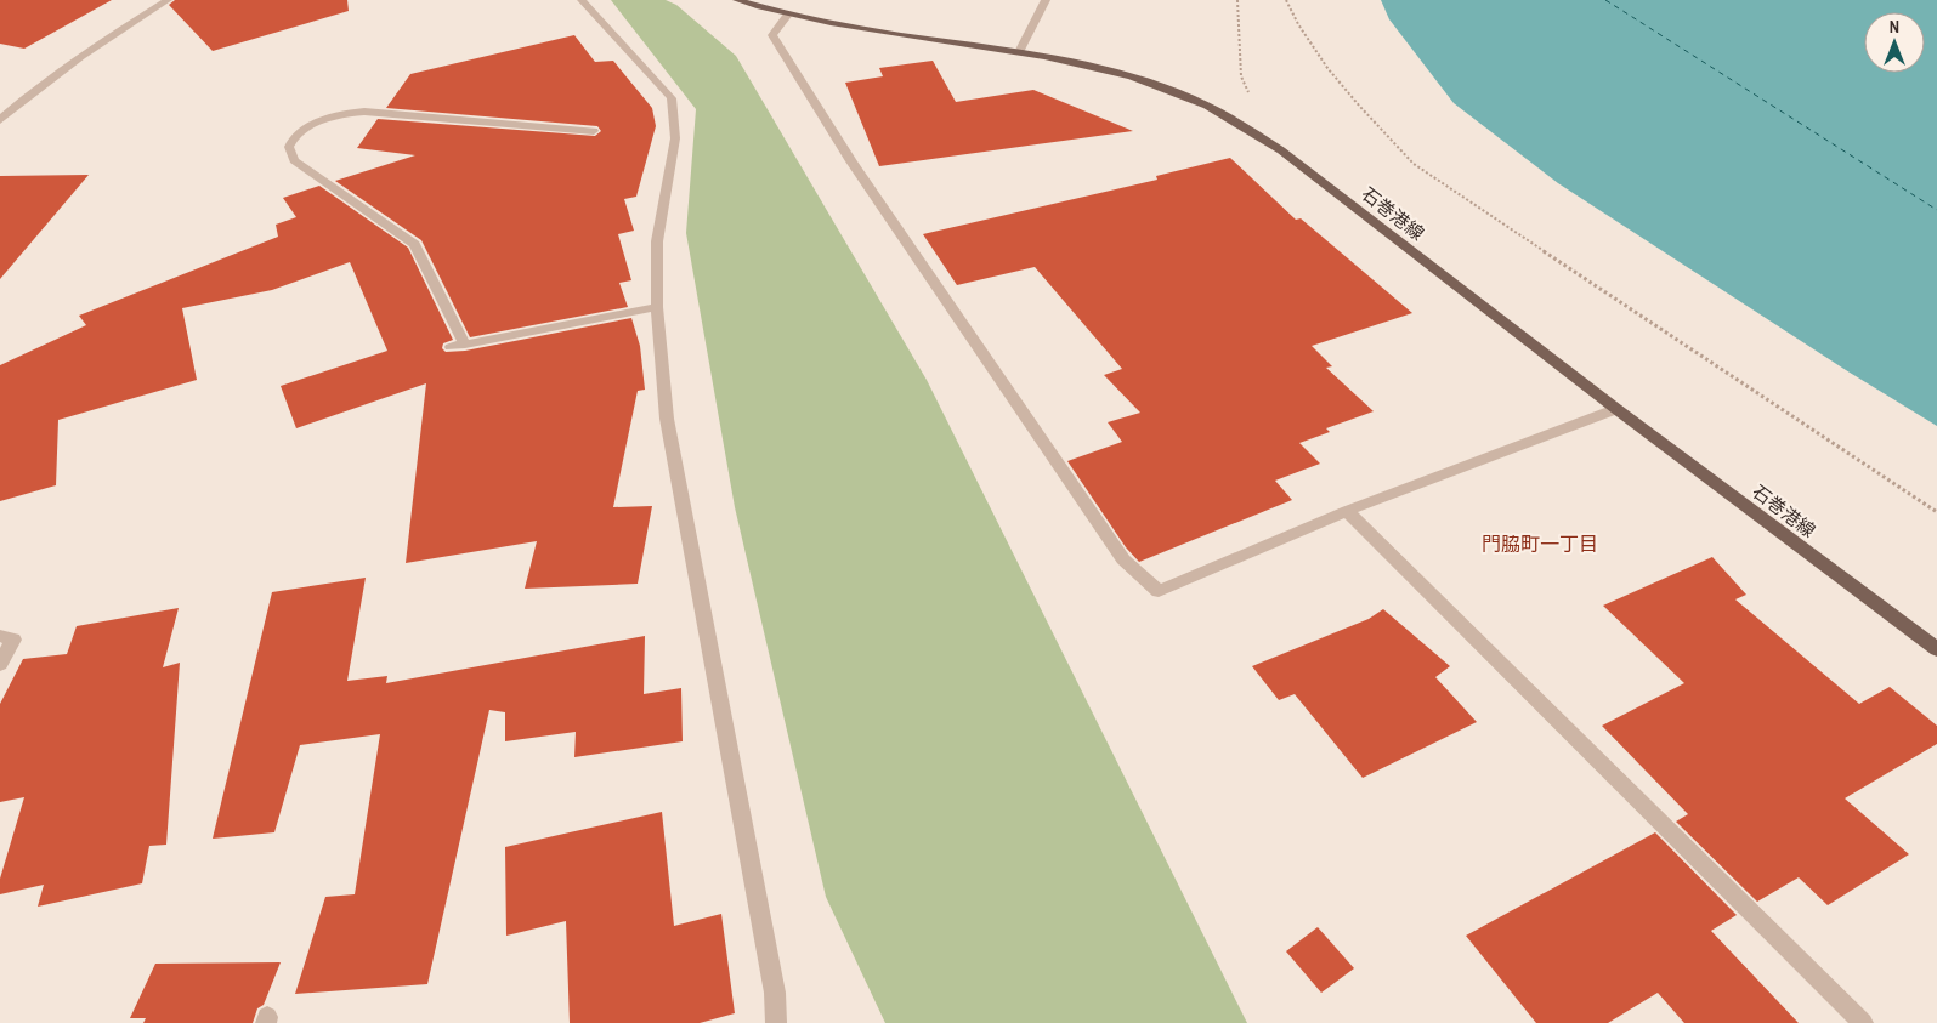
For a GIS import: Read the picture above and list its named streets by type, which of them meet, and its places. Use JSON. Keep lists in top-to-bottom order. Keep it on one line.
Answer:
{"streets":{"main road":["石巻港線"]},"districts":["門脇町一丁目"],"north":"top"}
